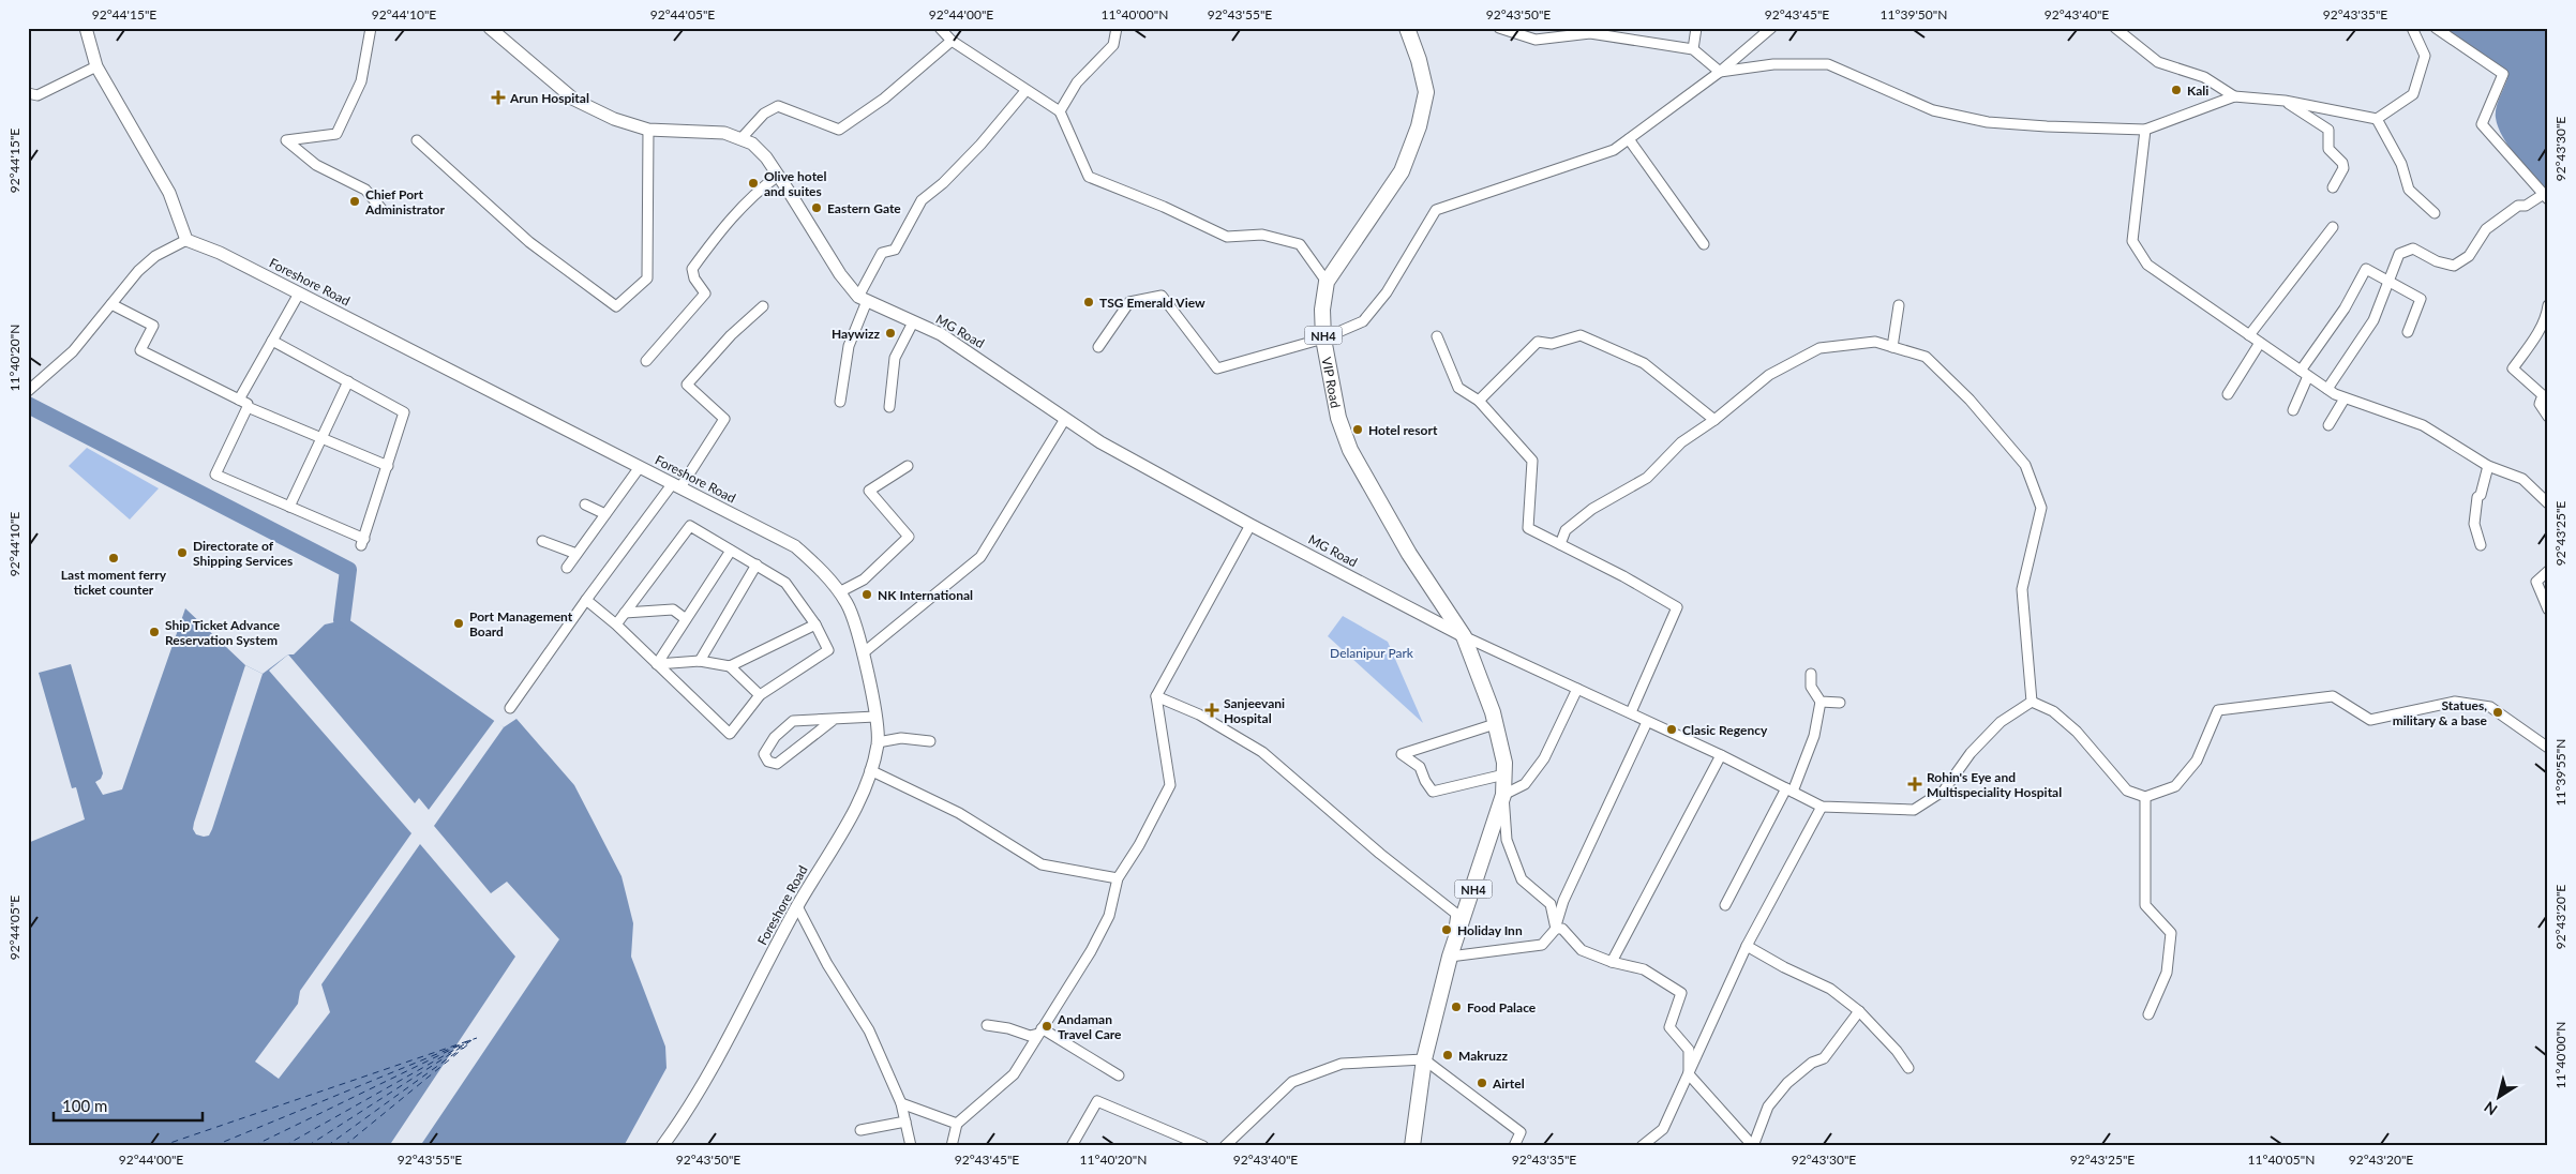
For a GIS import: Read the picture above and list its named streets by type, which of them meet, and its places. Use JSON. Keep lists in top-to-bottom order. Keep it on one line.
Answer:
{"streets":{"highway":["NH4","VIP Road"],"main road":["Foreshore Road","MG Road"]},"crossings":[["MG Road","NH4"],["MG Road","VIP Road"],["NH4","VIP Road"]],"parks":["Delanipur Park"],"places":{"other":["Kali","Olive hotel and suites","Chief Port Administrator","Eastern Gate","TSG Emerald View","Haywizz","Hotel resort","Directorate of Shipping Services","Last moment ferry ticket counter","NK International","Port Management Board","Ship Ticket Advance Reservation System","Statues, military & a base","Clasic Regency","Holiday Inn","Food Palace","Andaman Travel Care","Makruzz","Airtel"],"health":["Arun Hospital","Sanjeevani Hospital","Rohin's Eye and Multispeciality Hospital"]},"scale_bar":"100 m","north":"bottom left","coordinates":["92°44'15\"E","92°44'10\"E","92°44'05\"E","92°44'00\"E","11°40'00\"N","92°43'55\"E","92°43'50\"E","92°43'45\"E","11°39'50\"N","92°43'40\"E","92°43'35\"E","92°43'30\"E","11°40'20\"N","92°43'25\"E","11°39'55\"N","92°43'20\"E","11°40'05\"N"]}
